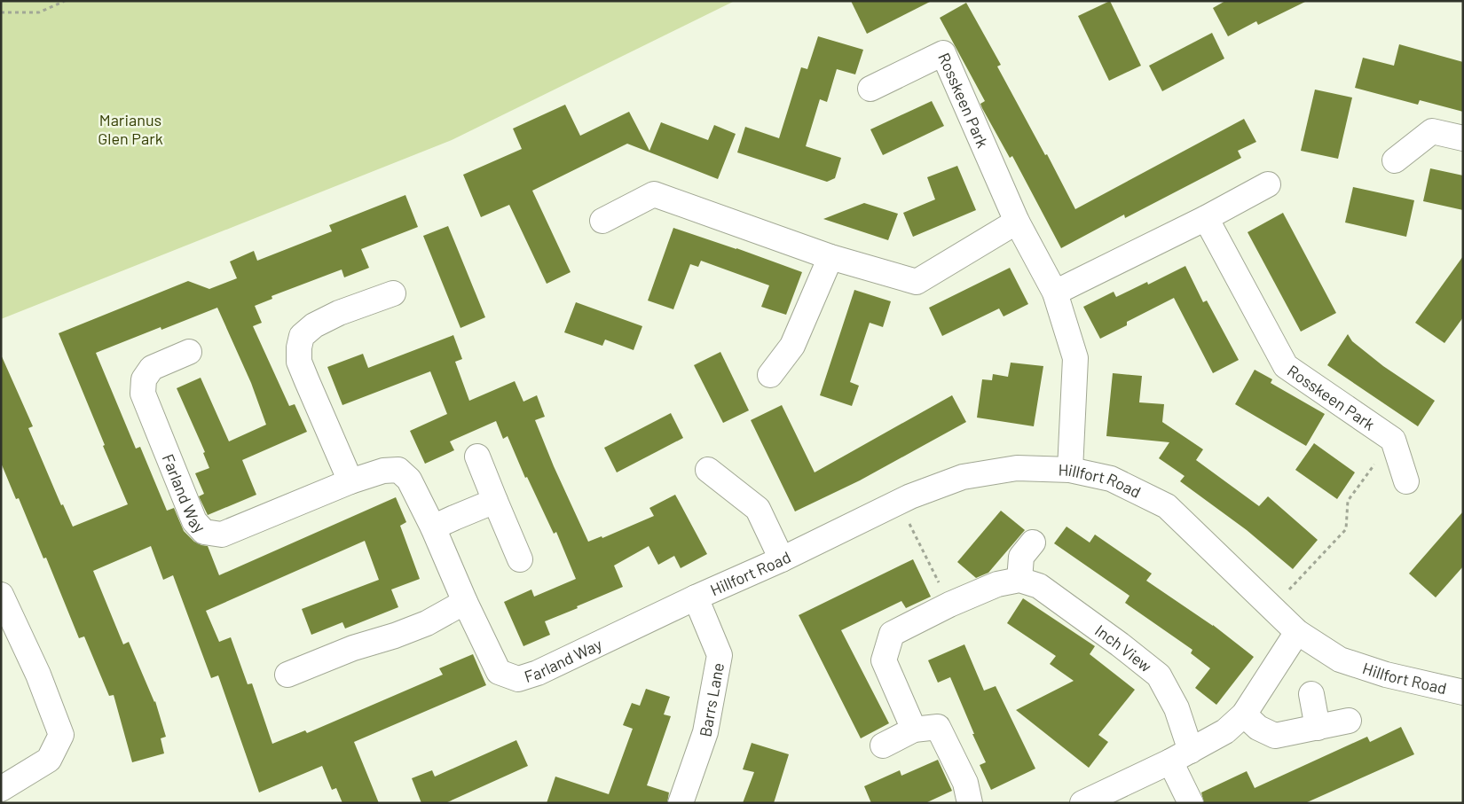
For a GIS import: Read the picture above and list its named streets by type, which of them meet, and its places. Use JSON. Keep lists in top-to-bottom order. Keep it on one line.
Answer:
{"streets":{"street":["Rosskeen Park","Hillfort Road","Farland Way","Inch View","Barrs Lane"]},"crossings":[["Rosskeen Park","Hillfort Road"],["Hillfort Road","Farland Way"],["Hillfort Road","Barrs Lane"],["Farland Way","Barrs Lane"]],"parks":["Marianus Glen Park"]}
